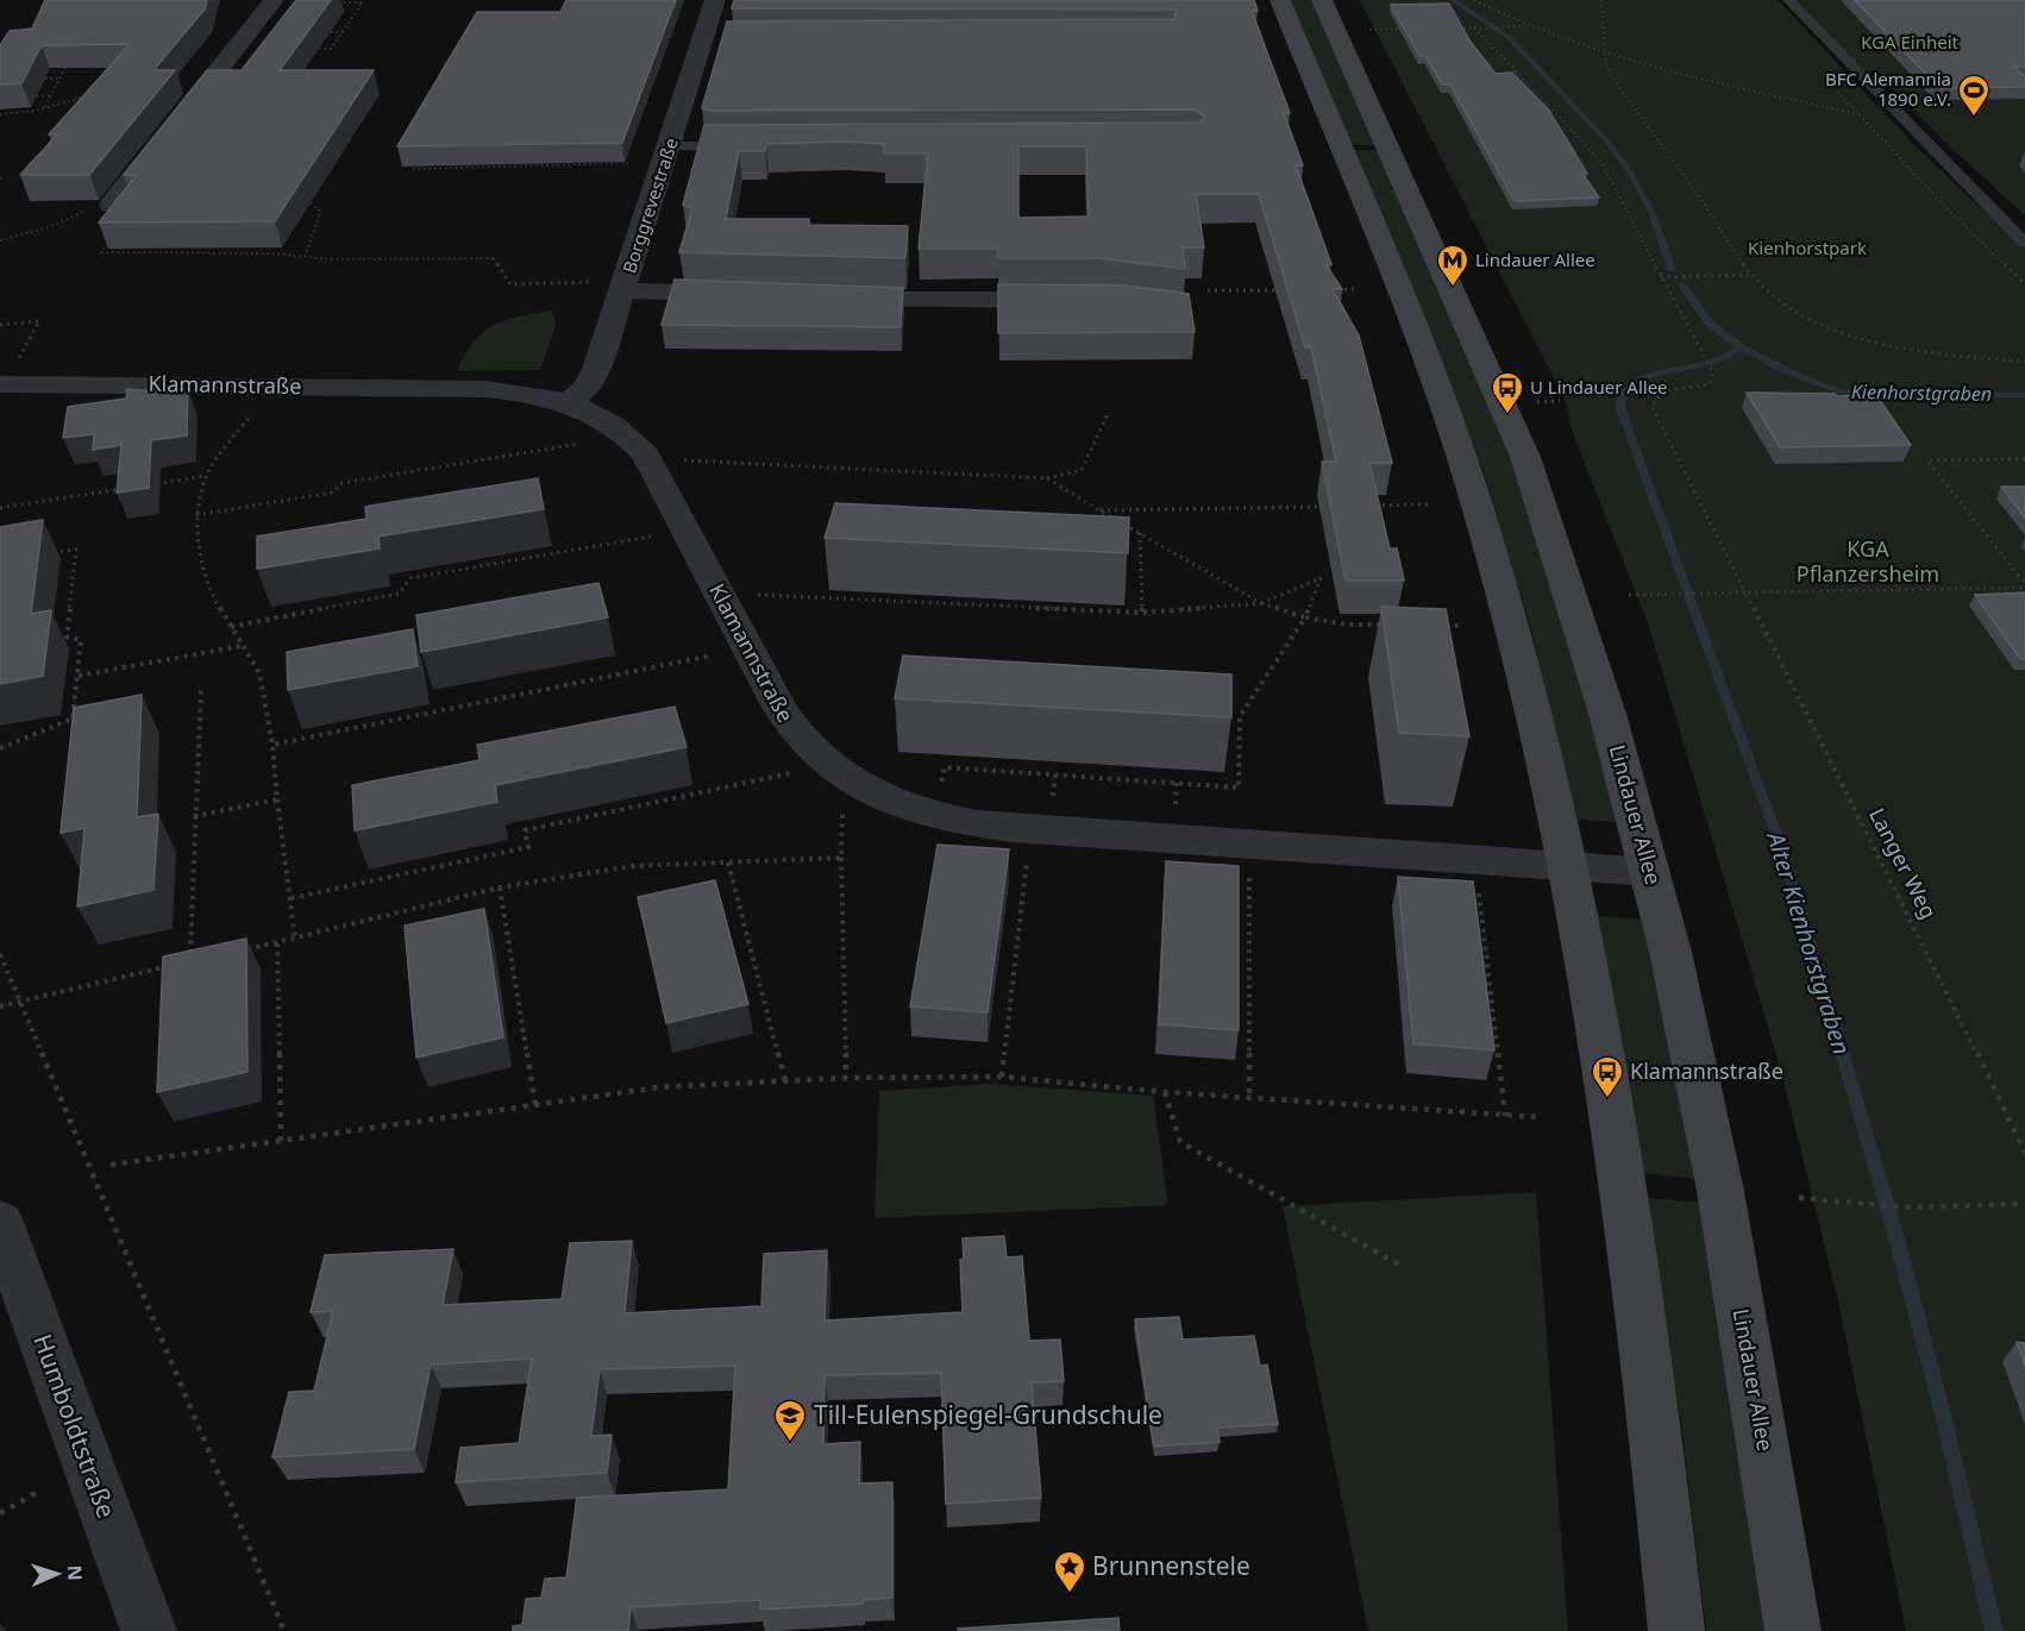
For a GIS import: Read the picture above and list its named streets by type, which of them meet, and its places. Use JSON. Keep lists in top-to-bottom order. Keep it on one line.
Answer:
{"streets":{"main road":["Lindauer Allee"],"street":["Borggrevestraße","Klamannstraße","Humboldtstraße"],"path":["Langer Weg"]},"crossings":[["Borggrevestraße","Klamannstraße"],["Klamannstraße","Lindauer Allee"]],"water":["Kienhorstgraben","Alter Kienhorstgraben"],"parks":["KGA Einheit","Kienhorstpark","KGA Pflanzersheim"],"places":{"sports":["BFC Alemannia 1890 e.V."],"metro station":["Lindauer Allee"],"bus stop":["U Lindauer Allee","Klamannstraße"],"school or university":["Till-Eulenspiegel-Grundschule"],"place":["Brunnenstele"]},"north":"right"}
